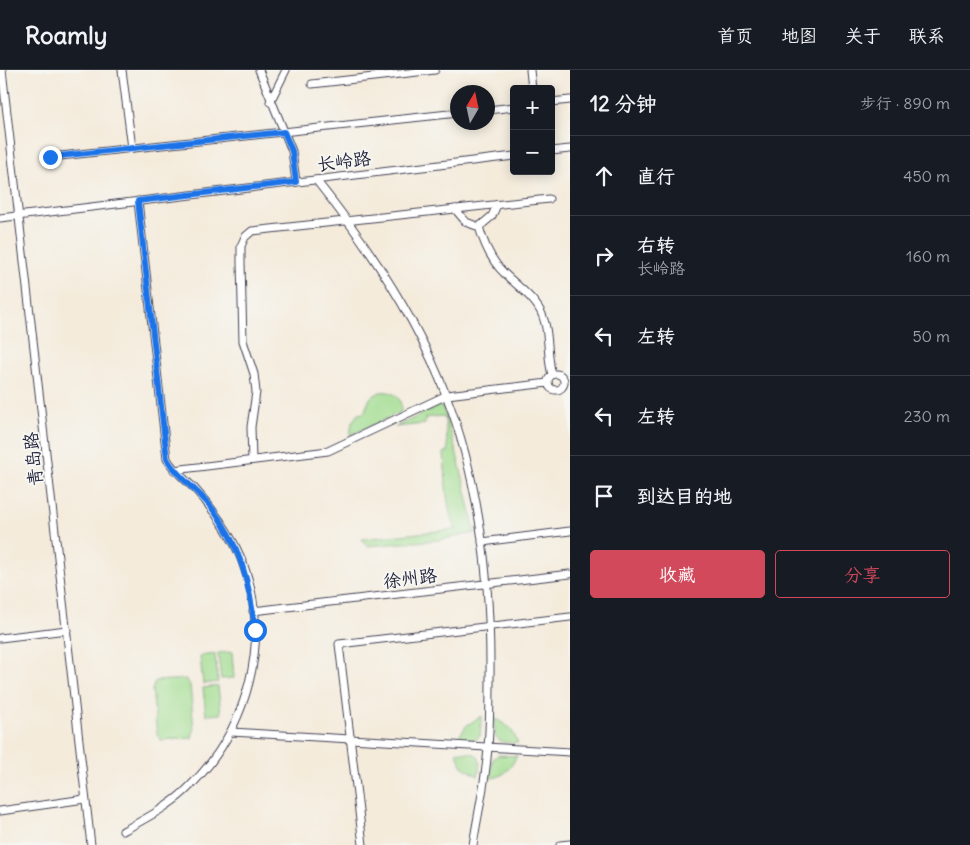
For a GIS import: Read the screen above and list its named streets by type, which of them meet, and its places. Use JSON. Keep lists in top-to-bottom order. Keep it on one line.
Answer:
{"streets":{"street":["长岭路","青岛路","徐州路"]},"crossings":[["长岭路","青岛路"]],"north":"top","page":{"header":"Roamly","nav":["首页","地图","关于","联系"],"heading":["12 分钟","步行 · 890 m"],"map_buttons":["+","−"],"list":[["直行","450 m"],["右转","长岭路","160 m"],["左转","50 m"],["左转","230 m"],"到达目的地"],"buttons":["收藏","分享"]}}
